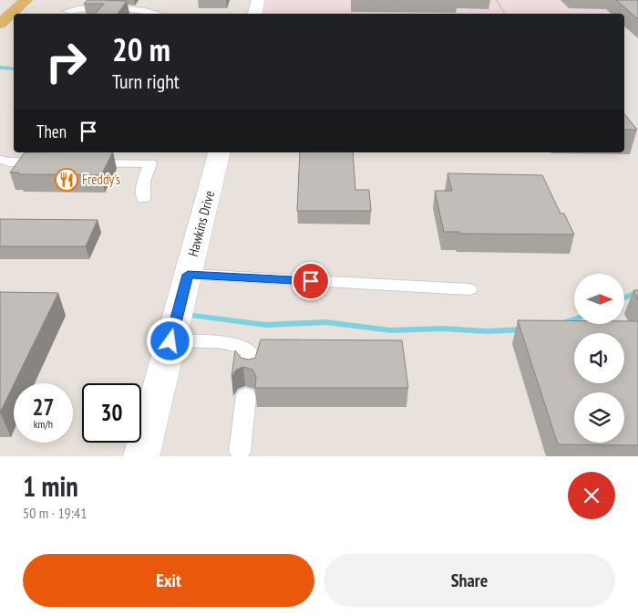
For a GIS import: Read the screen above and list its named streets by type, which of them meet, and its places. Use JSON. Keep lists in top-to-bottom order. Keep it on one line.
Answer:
{"streets":{"street":["Hawkins Drive"]},"places":{"restaurant":["Freddy's"]},"north":"right","page":{"turn":["20 m","Turn right"],"then":"Then","speed":"27 km/h","limit":"30","heading":["1 min","50 m · 19:41"],"buttons":["Exit","Share"]}}
